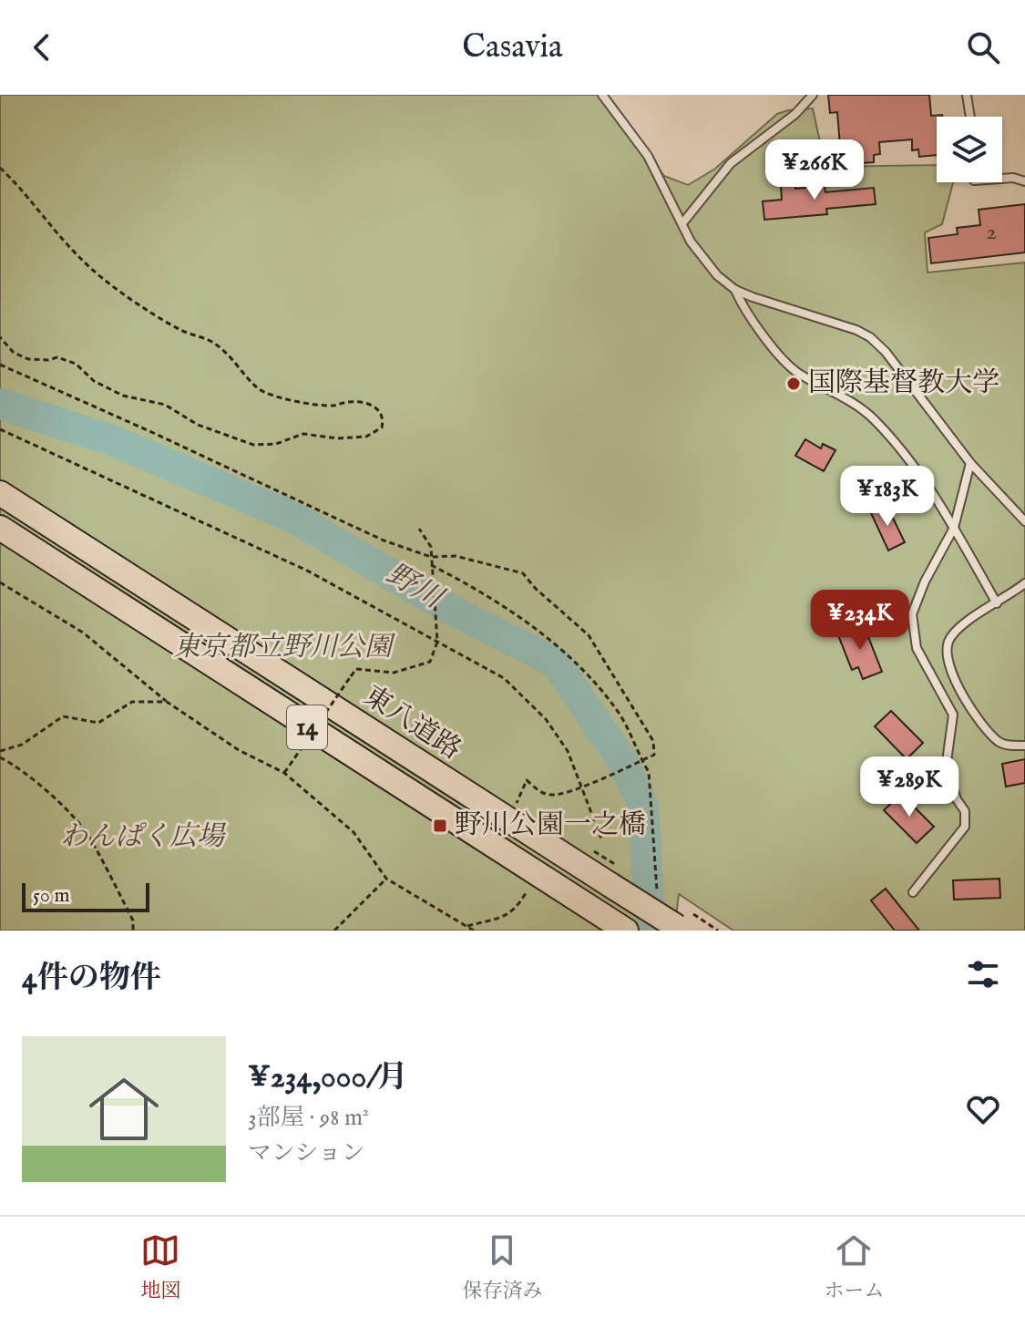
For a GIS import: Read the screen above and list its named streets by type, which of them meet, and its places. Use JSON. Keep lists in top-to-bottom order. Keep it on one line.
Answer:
{"streets":{"main road":["東八道路","14"]},"water":["野川"],"parks":["東京都立野川公園","わんぱく広場"],"places":{"other":["国際基督教大学"],"transit":["野川公園一之橋"]},"house_numbers":["2"],"scale_bar":"50 m","page":{"header":"Casavia","price":["¥266K","¥183K","¥234K","¥289K"],"scale":"50 m","heading":"4件の物件","list":[{"name":"¥234,000/月","note":"3部屋 · 98 m² · マンション"}],"tabs":["地図","保存済み","ホーム"]}}
